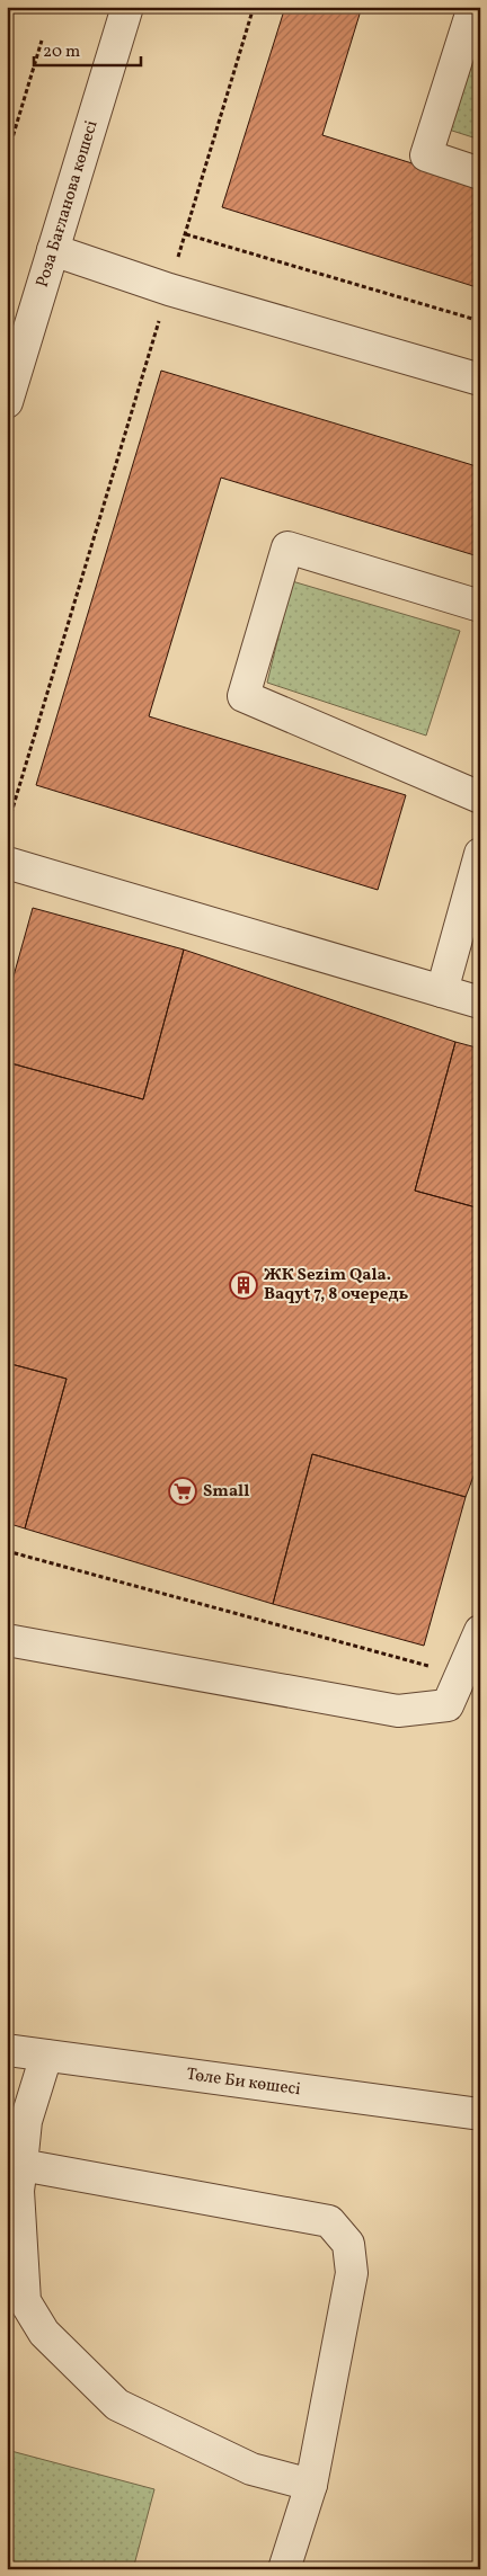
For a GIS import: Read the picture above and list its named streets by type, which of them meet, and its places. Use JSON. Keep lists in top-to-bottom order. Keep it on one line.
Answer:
{"streets":{"street":["Роза Бағланова көшесі","Төле Би көшесі"]},"places":{"building":["ЖК Sezim Qala. Baqyt 7, 8 очередь"],"supermarket":["Small"]},"scale_bar":"20 m"}
